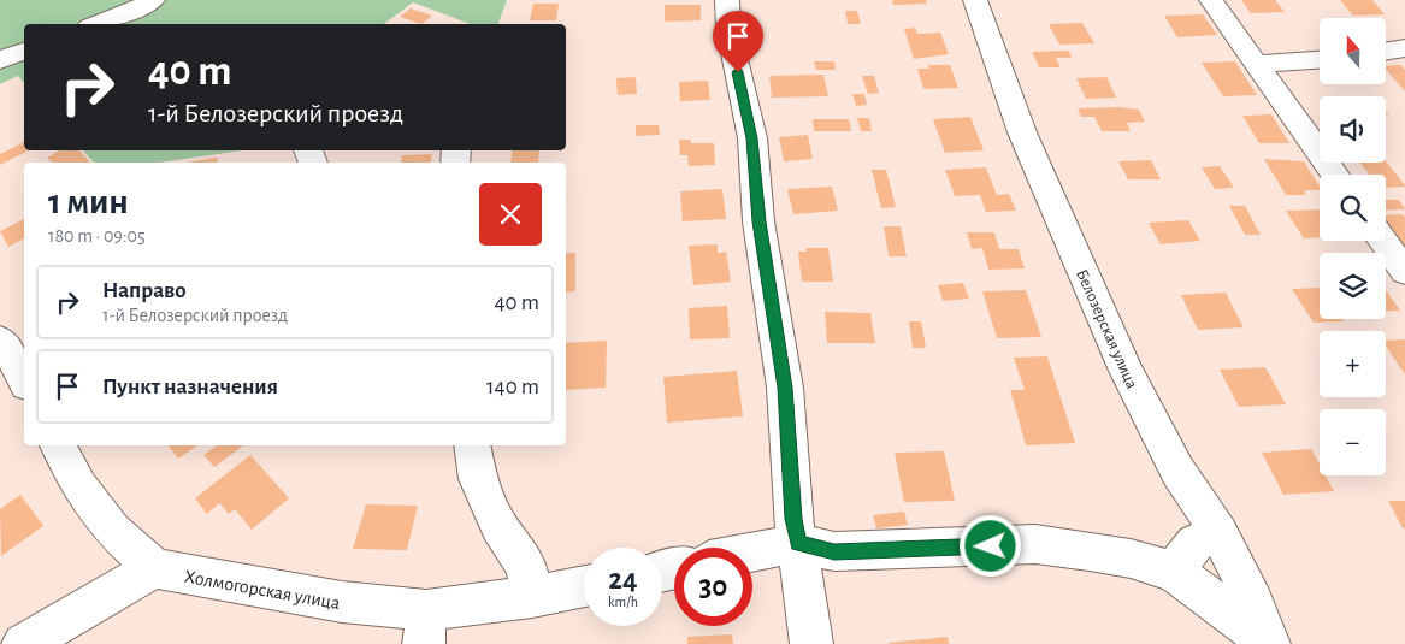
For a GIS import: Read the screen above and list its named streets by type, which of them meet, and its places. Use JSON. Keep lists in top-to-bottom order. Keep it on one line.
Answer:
{"streets":{"street":["Белозерская улица","Холмогорская улица"]},"north":"top","page":{"map_buttons":["+","−"],"turn":["40 m","1-й Белозерский проезд"],"heading":["1 мин","180 m · 09:05"],"list":[{"name":"Направо","note":"1-й Белозерский проезд","value":"40 m"},{"name":"Пункт назначения","value":"140 m"}],"speed":"24 km/h","limit":"30"}}
